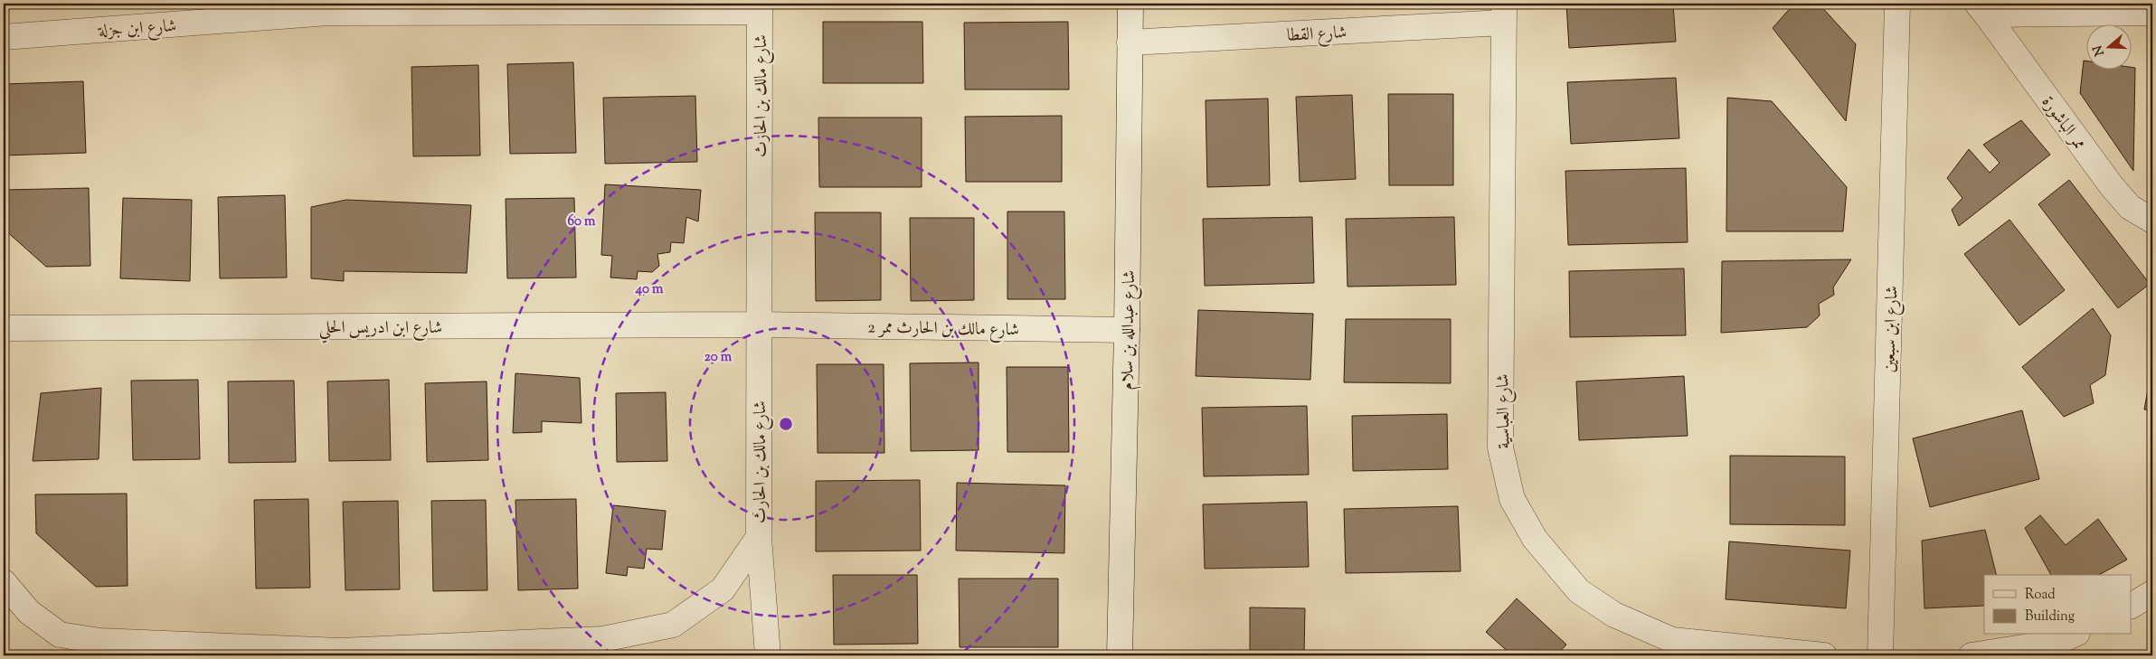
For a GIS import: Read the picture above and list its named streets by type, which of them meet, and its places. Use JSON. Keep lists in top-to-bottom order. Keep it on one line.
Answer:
{"streets":{"street":["شارع ابن جزلة","شارع القطا","شارع مالك بن الحارث","ممر الباشورة","شارع ابن ادريس الحلي","شارع مالك بن الحارث ممر 2","شارع ابن سبعين","شارع عبدالله بن سلام","شارع العباسية"]},"crossings":[["شارع ابن جزلة","شارع مالك بن الحارث"],["شارع القطا","شارع عبدالله بن سلام"],["شارع القطا","شارع العباسية"],["شارع مالك بن الحارث","شارع ابن ادريس الحلي"],["شارع مالك بن الحارث","شارع مالك بن الحارث ممر 2"],["شارع ابن ادريس الحلي","شارع مالك بن الحارث ممر 2"],["شارع مالك بن الحارث ممر 2","شارع عبدالله بن سلام"]],"legend":["Road","Building"],"north":"left","rings":["60 m","40 m","20 m"]}
